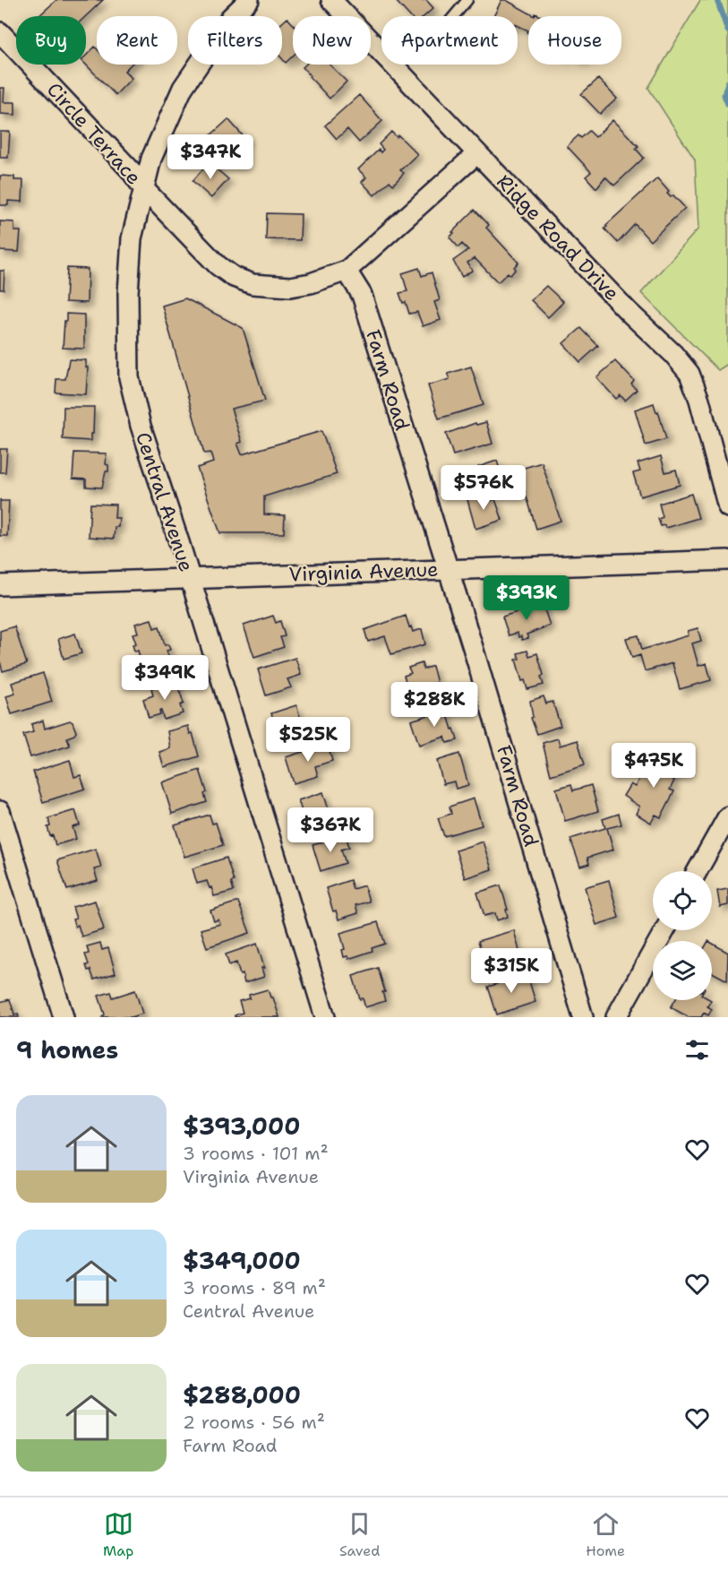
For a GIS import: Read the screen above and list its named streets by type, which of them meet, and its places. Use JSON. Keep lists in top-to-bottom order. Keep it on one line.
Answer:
{"streets":{"street":["Circle Terrace","Ridge Road Drive","Farm Road","Central Avenue","Virginia Avenue"]},"crossings":[["Circle Terrace","Ridge Road Drive"],["Circle Terrace","Farm Road"],["Circle Terrace","Central Avenue"],["Farm Road","Virginia Avenue"],["Central Avenue","Virginia Avenue"]],"page":{"chip":["Buy","Rent","Filters","New","Apartment","House"],"price":["$347K","$576K","$393K","$349K","$288K","$525K","$475K","$367K","$315K"],"heading":"9 homes","list":[{"name":"$393,000","note":"3 rooms · 101 m² · Virginia Avenue"},{"name":"$349,000","note":"3 rooms · 89 m² · Central Avenue"},{"name":"$288,000","note":"2 rooms · 56 m² · Farm Road"}],"tabs":["Map","Saved","Home"]}}
